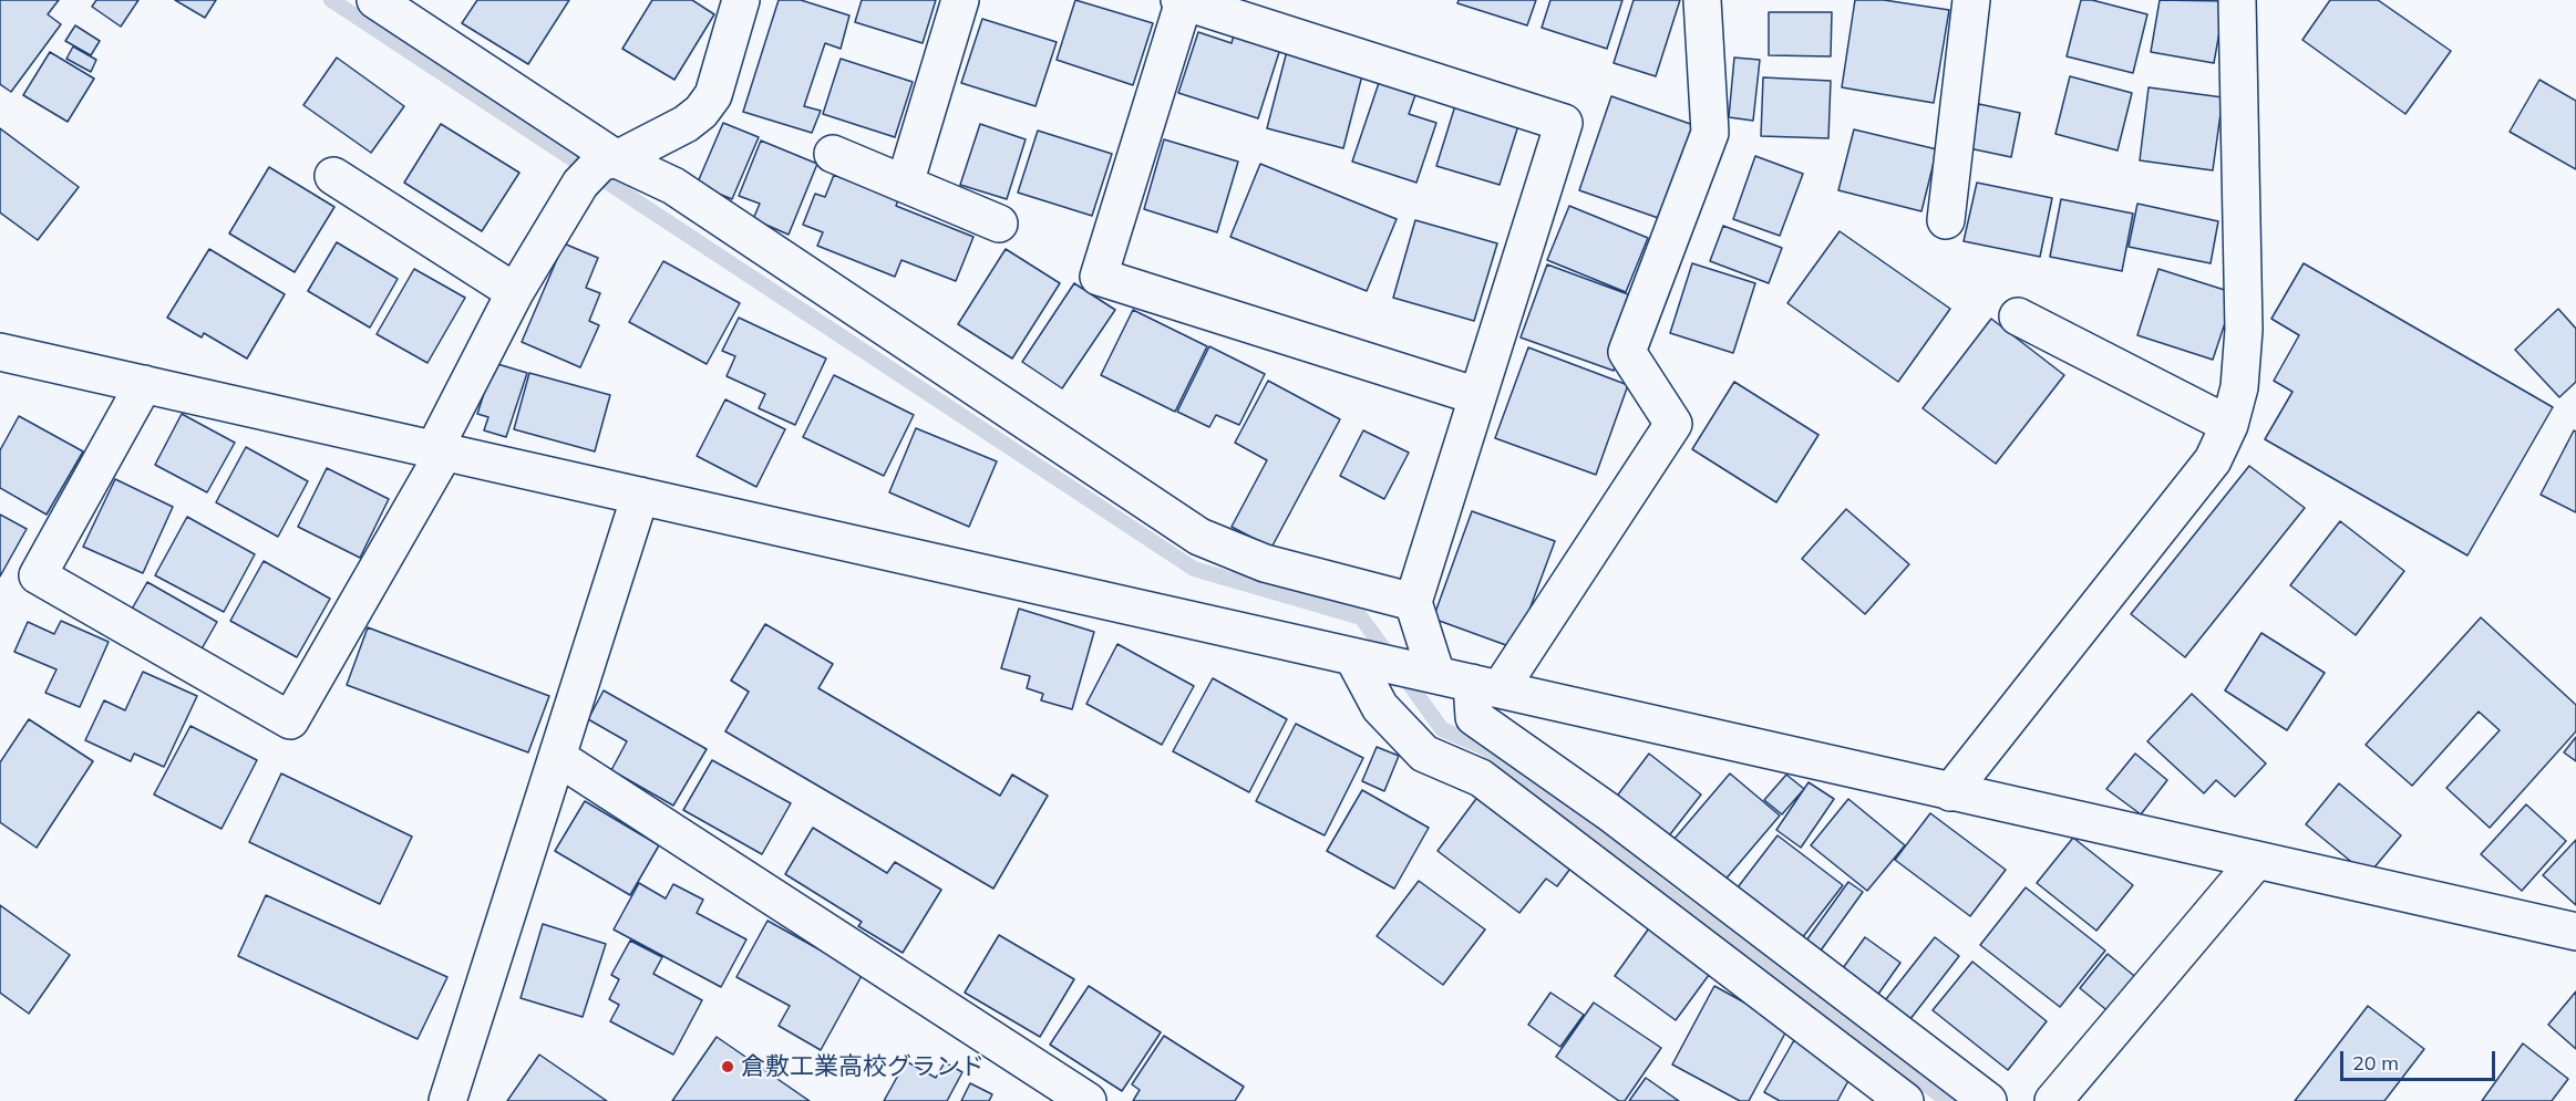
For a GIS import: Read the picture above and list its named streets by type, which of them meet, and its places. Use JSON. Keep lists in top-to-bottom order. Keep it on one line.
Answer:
{"places":["倉敷工業高校グランド"],"scale_bar":"20 m"}
